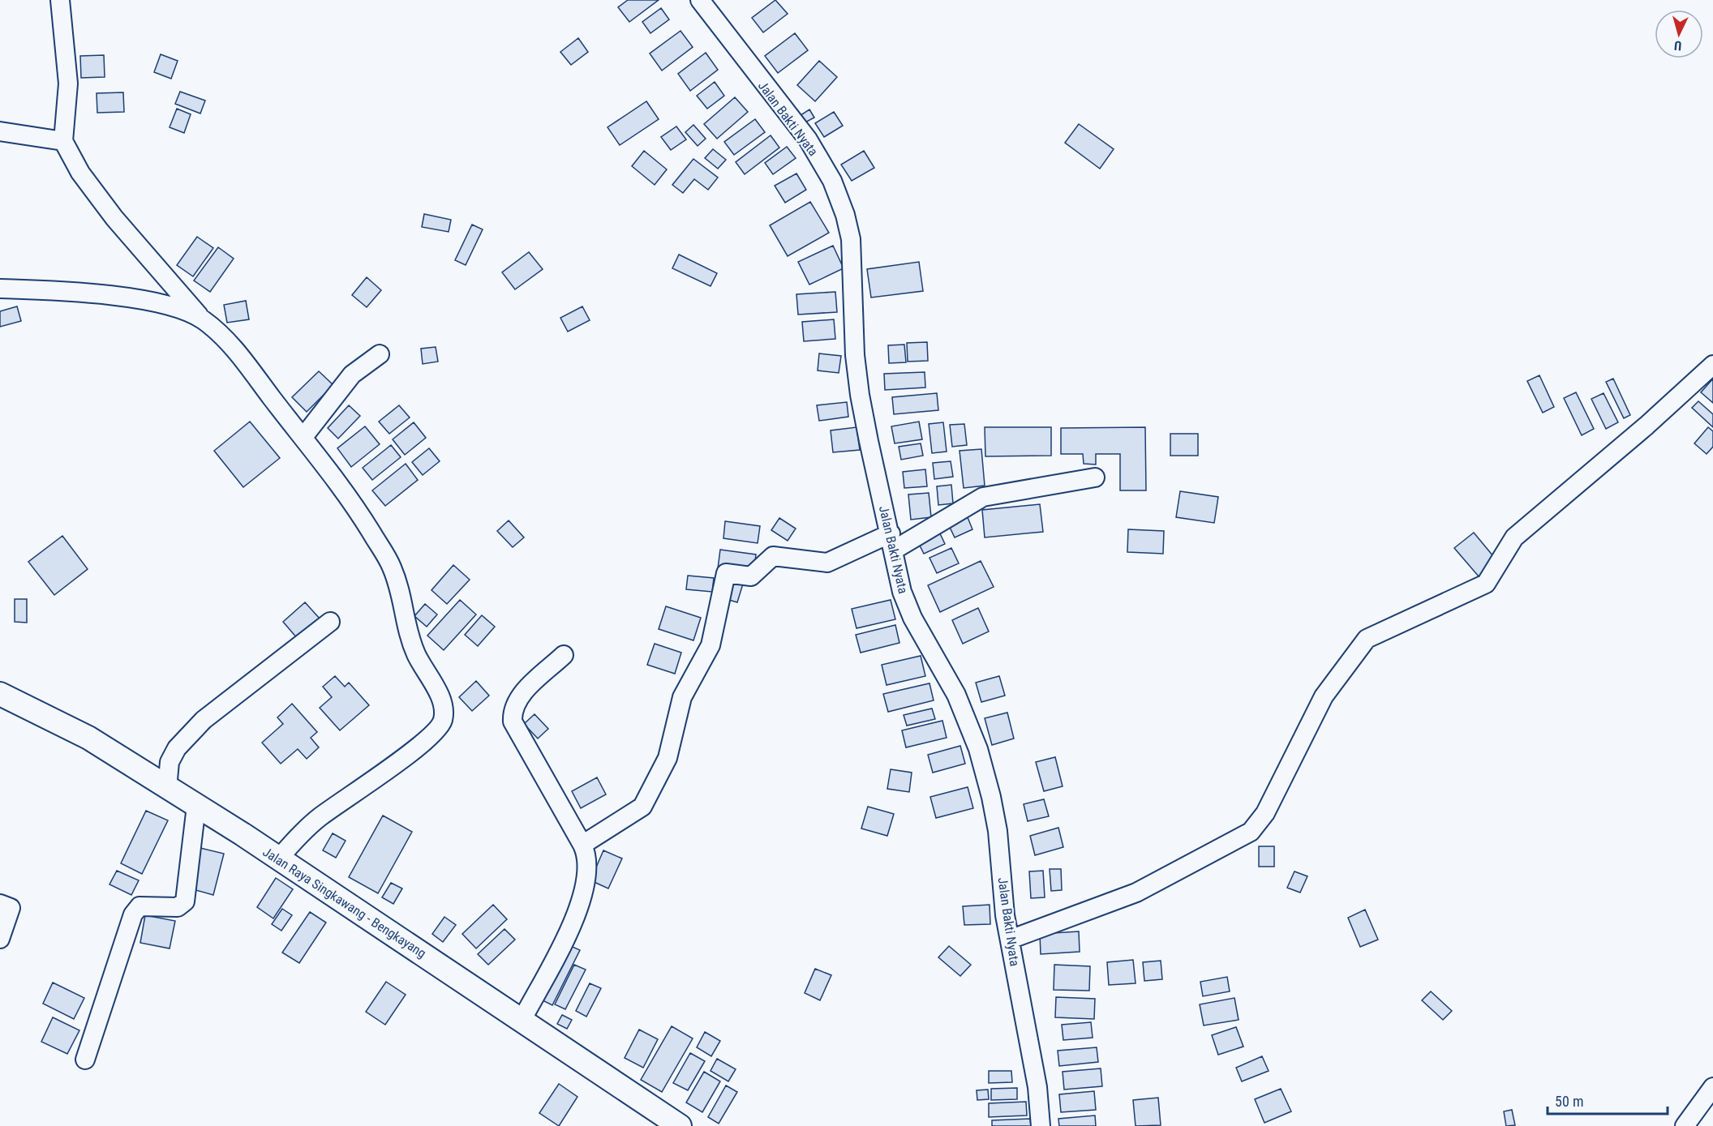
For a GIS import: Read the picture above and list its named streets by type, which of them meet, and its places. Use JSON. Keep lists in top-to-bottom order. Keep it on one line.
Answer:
{"streets":{"main road":["Jalan Raya Singkawang - Bengkayang"],"street":["Jalan Bakti Nyata"]},"scale_bar":"50 m","north":"bottom"}
